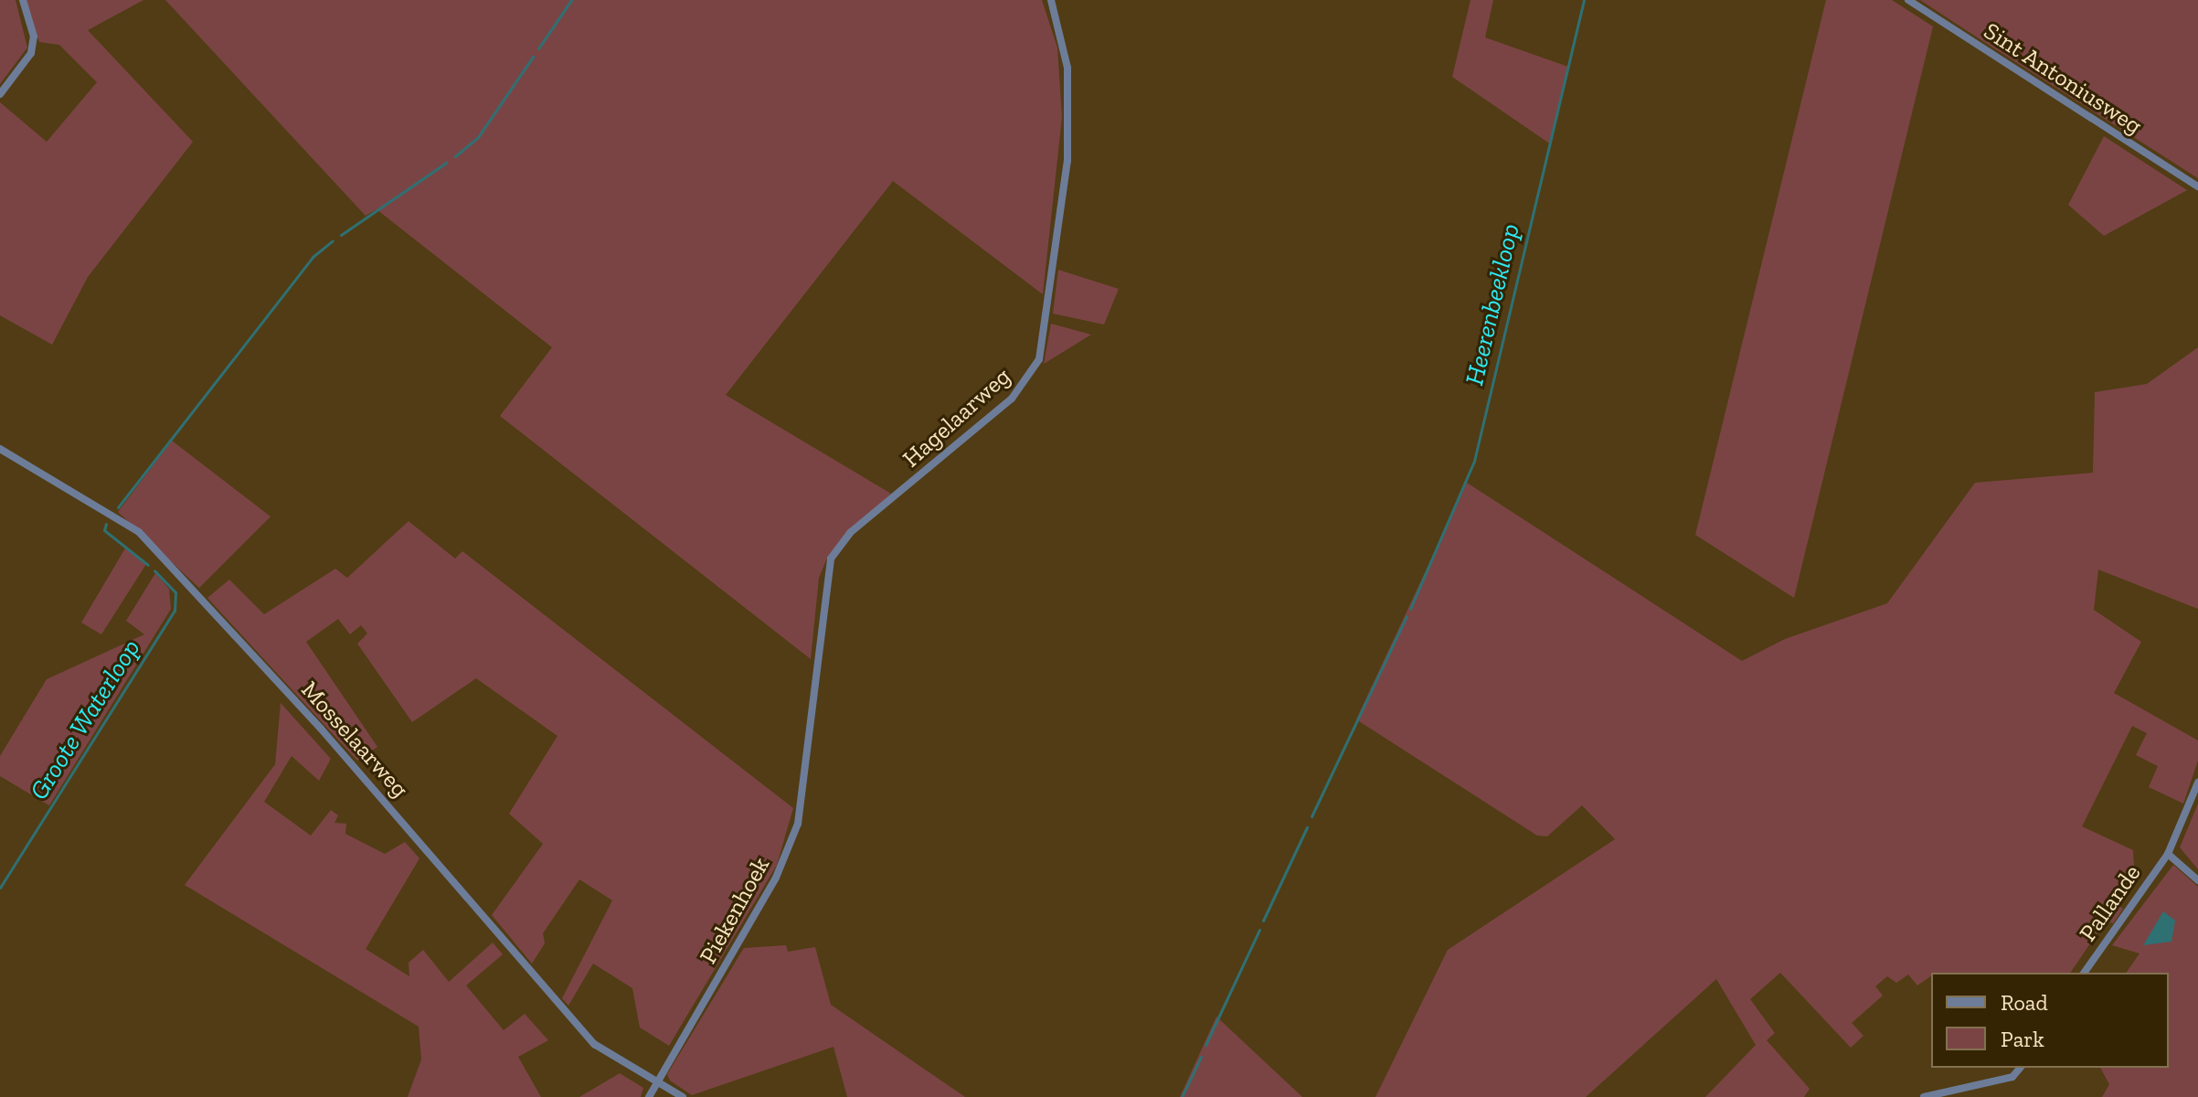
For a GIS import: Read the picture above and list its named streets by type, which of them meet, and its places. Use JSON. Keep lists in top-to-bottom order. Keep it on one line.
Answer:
{"streets":{"street":["Sint Antoniusweg","Hagelaarweg","Mosselaarweg","Pallande","Piekenhoek"]},"crossings":[["Hagelaarweg","Piekenhoek"],["Mosselaarweg","Piekenhoek"]],"water":["Heerenbeekloop","Groote Waterloop"],"legend":["Road","Park"]}
